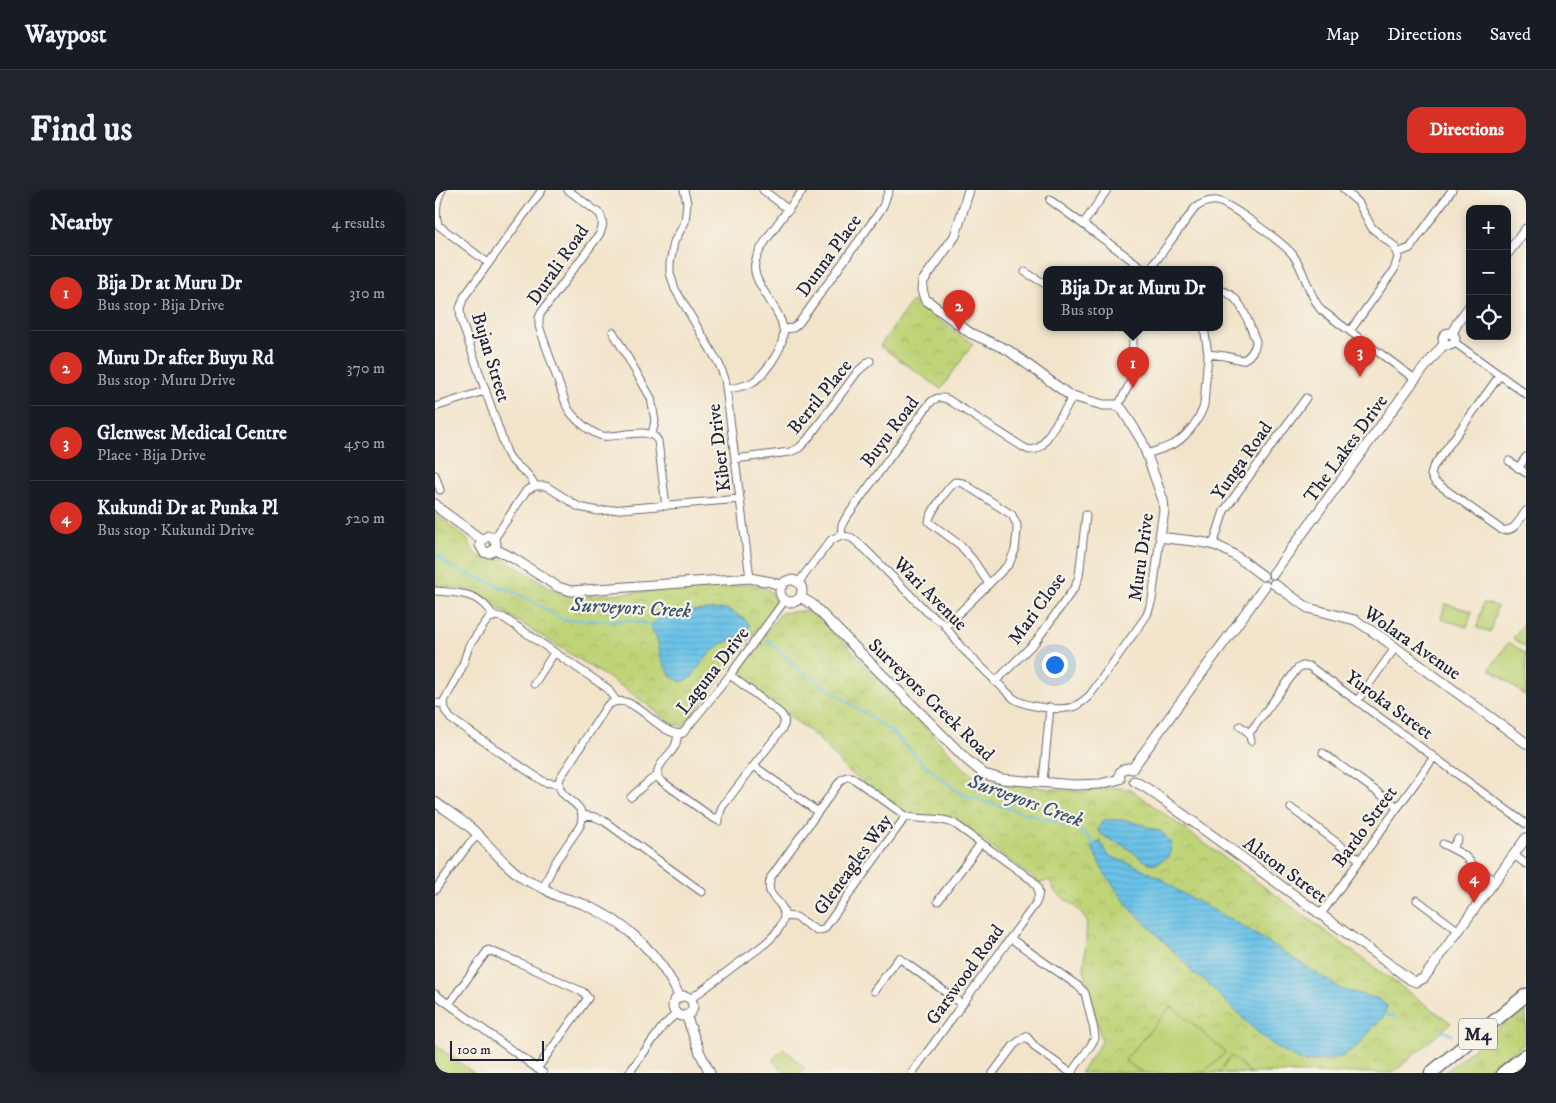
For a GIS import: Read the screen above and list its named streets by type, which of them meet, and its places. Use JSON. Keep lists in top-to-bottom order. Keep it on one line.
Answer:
{"streets":{"highway":["M4"],"street":["Dunna Place","Durali Road","Bujan Street","Berril Place","Buyu Road","Kiber Drive","The Lakes Drive","Yunga Road","Muru Drive","Wari Avenue","Mari Close","Wolara Avenue","Laguna Drive","Surveyors Creek Road","Yuroka Street","Bardo Street","Gleneagles Way","Alston Street","Garswood Road"]},"crossings":[["Bujan Street","Kiber Drive"],["Berril Place","Kiber Drive"],["Buyu Road","Wari Avenue"],["The Lakes Drive","Wolara Avenue"],["Muru Drive","Wari Avenue"],["Wari Avenue","Mari Close"],["Laguna Drive","Surveyors Creek Road"],["Surveyors Creek Road","Alston Street"],["Yuroka Street","Bardo Street"],["Bardo Street","Alston Street"]],"water":["Surveyors Creek"],"scale_bar":"100 m","page":{"header":"Waypost","nav":["Map","Directions","Saved"],"buttons":"Directions","title":"Find us","heading":["Nearby","4 results"],"map_buttons":["+","−"],"list":[{"mark":"1","name":"Bija Dr at Muru Dr","note":"Bus stop · Bija Drive","value":"310 m"},{"mark":"2","name":"Muru Dr after Buyu Rd","note":"Bus stop · Muru Drive","value":"370 m"},{"mark":"3","name":"Glenwest Medical Centre","note":"Place · Bija Drive","value":"450 m"},{"mark":"4","name":"Kukundi Dr at Punka Pl","note":"Bus stop · Kukundi Drive","value":"520 m"}],"popup":["Bija Dr at Muru Dr","Bus stop"],"pins":["2","3","1","4"],"scale":"100 m"}}
